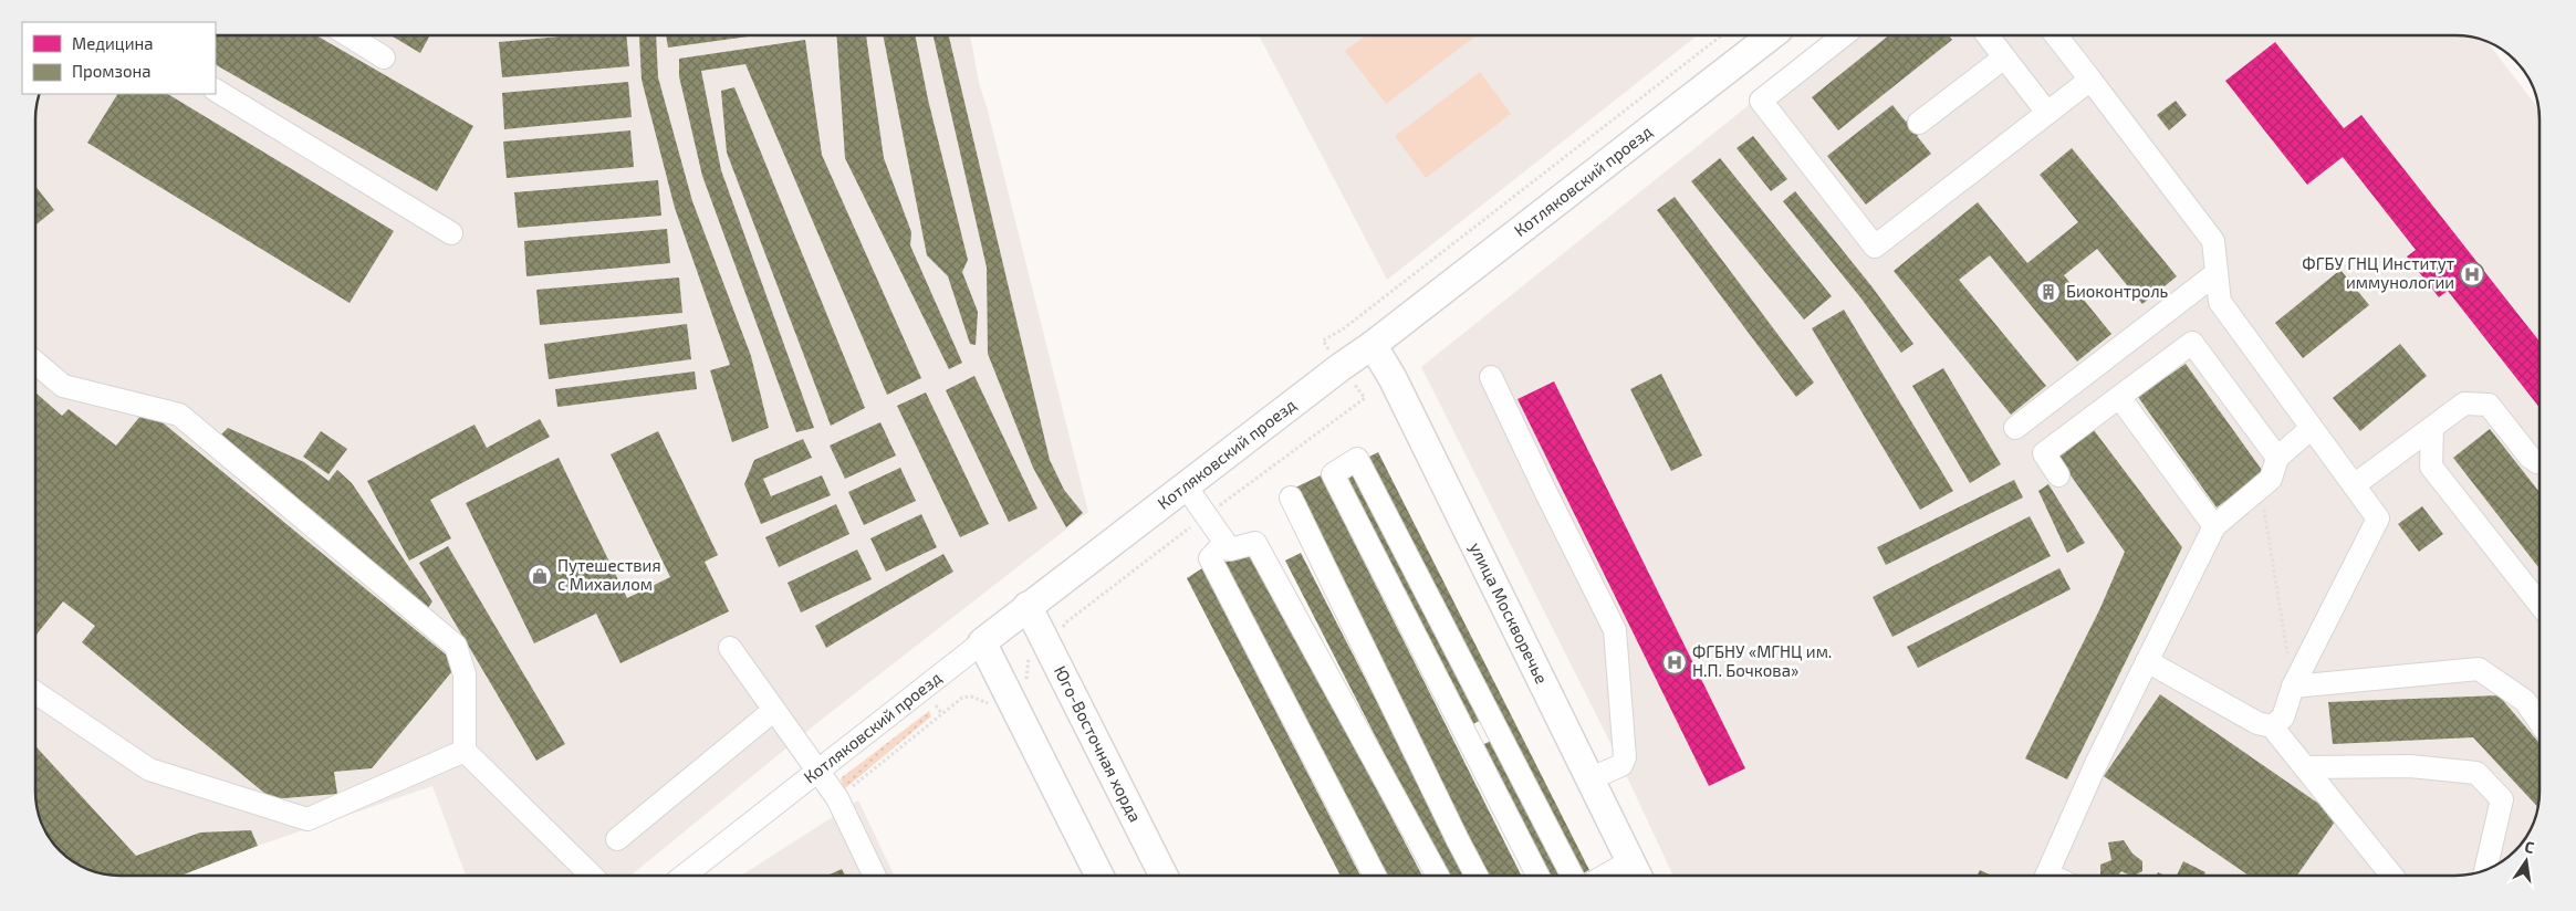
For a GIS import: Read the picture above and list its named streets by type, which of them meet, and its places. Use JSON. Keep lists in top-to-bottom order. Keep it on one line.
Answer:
{"streets":{"main road":["Котляковский проезд","улица Москворечье","Юго-Восточная хорда"]},"crossings":[["Котляковский проезд","улица Москворечье"],["Котляковский проезд","Юго-Восточная хорда"]],"places":{"hospital":["ФГБУ ГНЦ Институт иммунологии","ФГБНУ «МГНЦ им. Н.П. Бочкова»"],"building":["Биоконтроль"],"shop":["Путешествия с Михаилом"]},"legend":["Медицина","Промзона"],"north":"top"}
